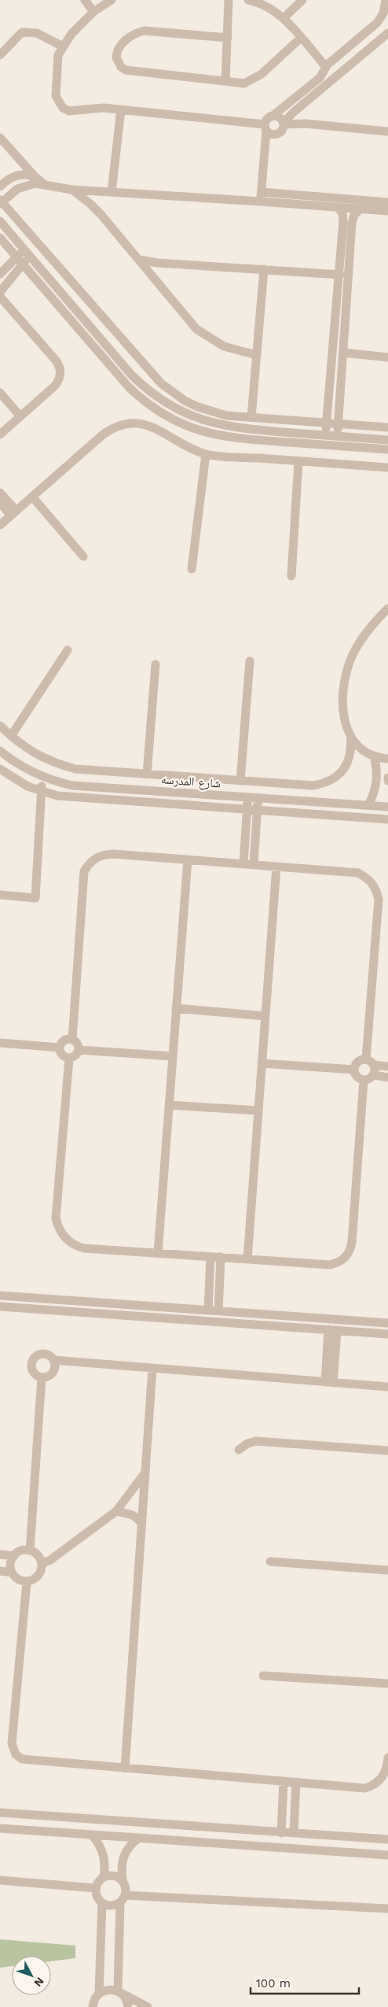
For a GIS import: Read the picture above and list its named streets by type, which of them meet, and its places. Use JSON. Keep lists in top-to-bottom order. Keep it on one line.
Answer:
{"streets":{"street":["شارع المدرسه"]},"scale_bar":"100 m","north":"bottom right"}
